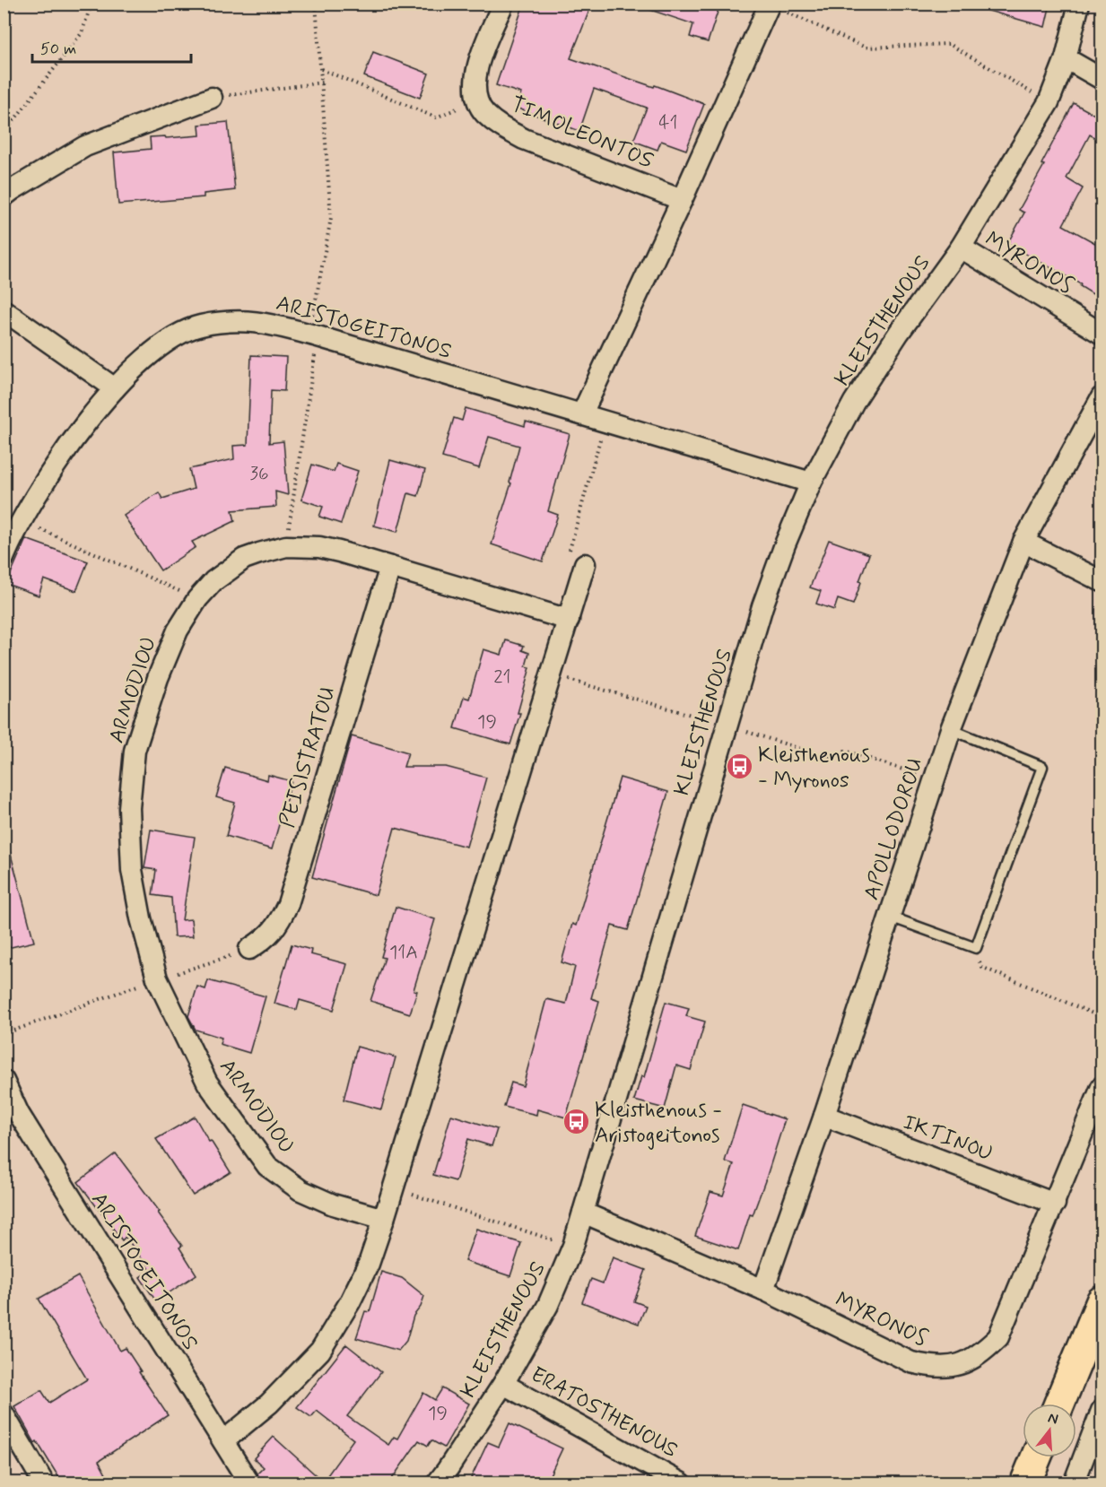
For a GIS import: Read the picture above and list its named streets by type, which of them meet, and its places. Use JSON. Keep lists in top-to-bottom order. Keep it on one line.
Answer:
{"streets":{"street":["TIMOLEONTOS","MYRONOS","KLEISTHENOUS","ARISTOGEITONOS","ARMODIOU","PEISISTRATOU","APOLLODOROU","IKTINOU","ERATOSTHENOUS"]},"crossings":[["MYRONOS","KLEISTHENOUS"],["MYRONOS","APOLLODOROU"],["MYRONOS","IKTINOU"],["KLEISTHENOUS","ARISTOGEITONOS"],["KLEISTHENOUS","ERATOSTHENOUS"],["ARMODIOU","PEISISTRATOU"],["APOLLODOROU","IKTINOU"]],"places":{"bus stop":["Kleisthenous - Myronos","Kleisthenous - Aristogeitonos"]},"house_numbers":["41","36","21","19","11A","19"],"scale_bar":"50 m","north":"top"}
